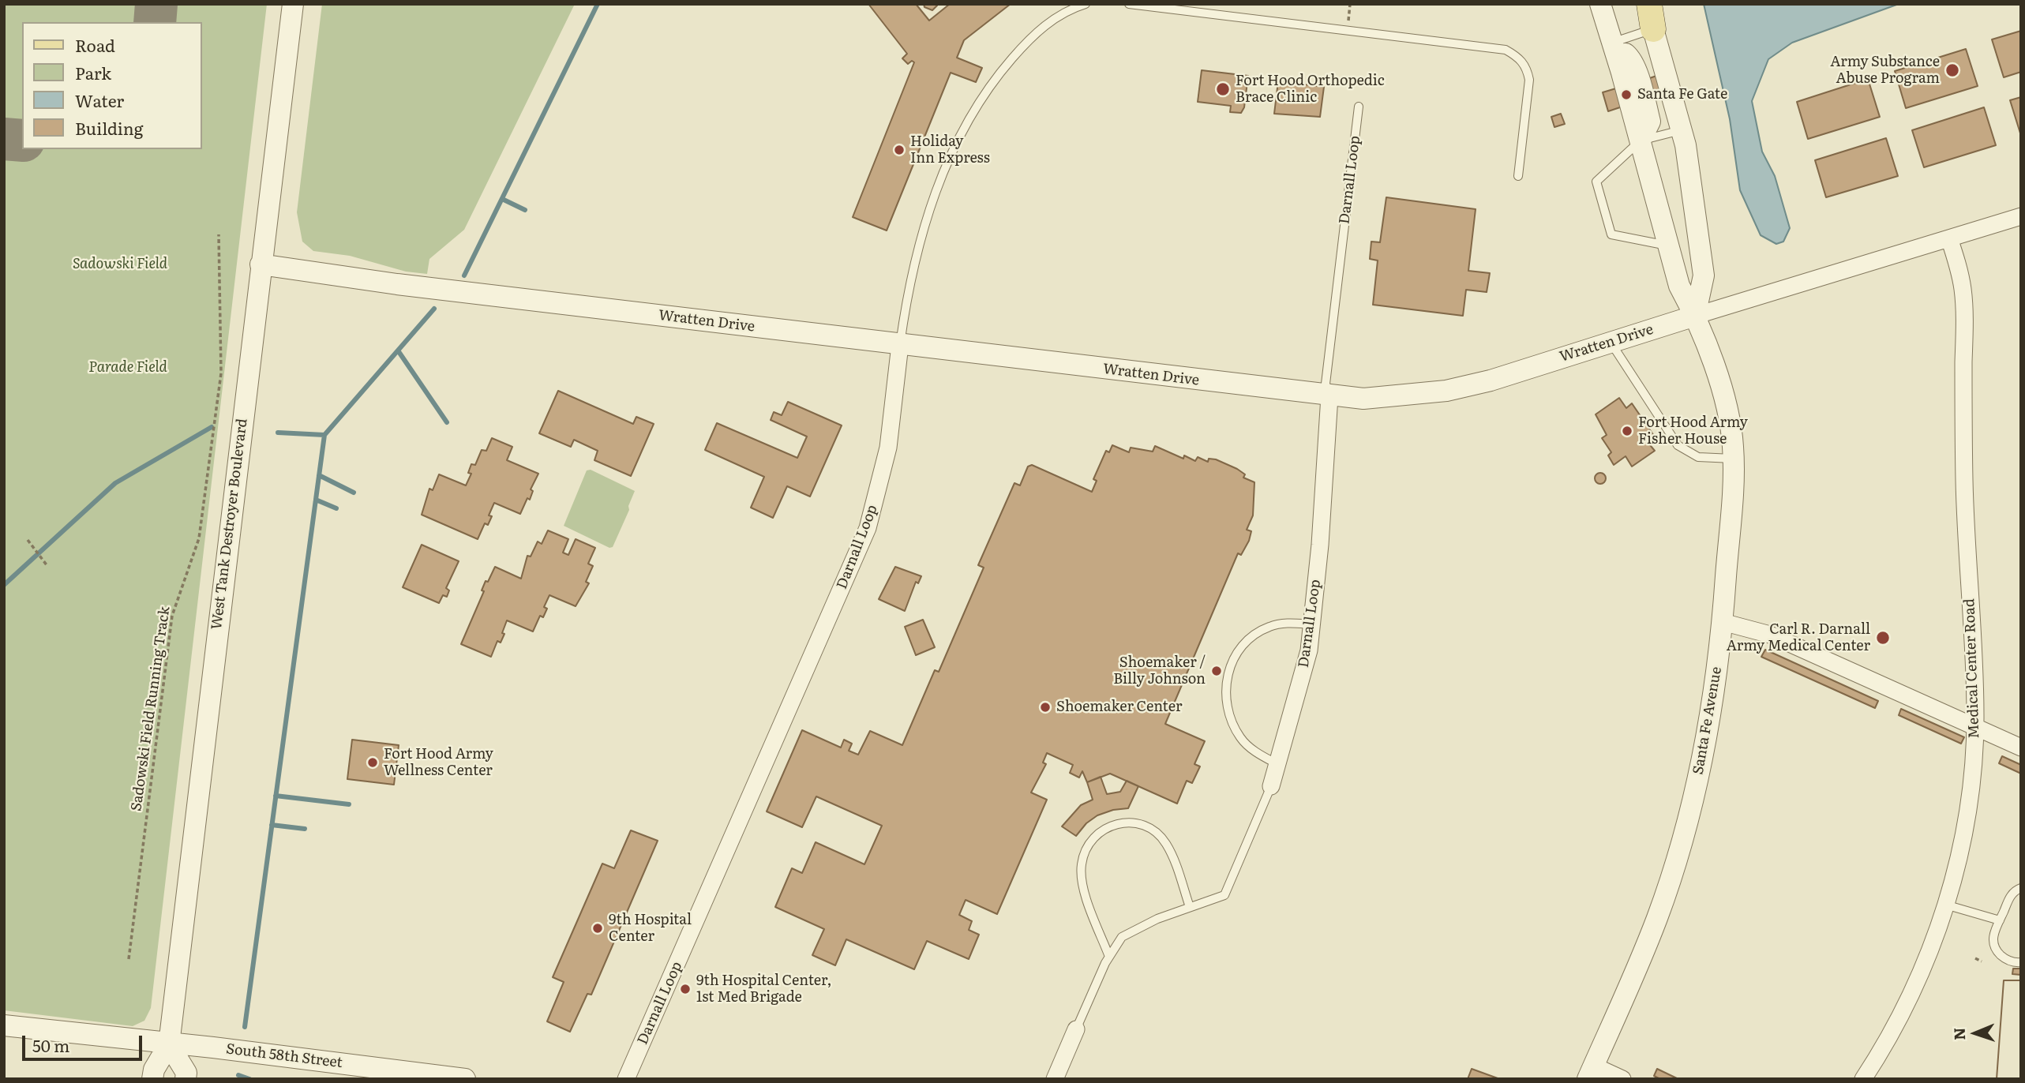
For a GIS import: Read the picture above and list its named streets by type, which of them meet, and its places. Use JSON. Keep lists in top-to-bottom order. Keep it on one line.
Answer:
{"streets":{"street":["Darnall Loop","Wratten Drive","West Tank Destroyer Boulevard","Medical Center Road","Santa Fe Avenue","South 58th Street"],"path":["Sadowski Field Running Track"]},"crossings":[["Darnall Loop","Wratten Drive"],["Wratten Drive","West Tank Destroyer Boulevard"],["Wratten Drive","Medical Center Road"],["Wratten Drive","Santa Fe Avenue"],["West Tank Destroyer Boulevard","South 58th Street"]],"parks":["Sadowski Field","Parade Field"],"places":["Army Substance Abuse Program","Fort Hood Orthopedic Brace Clinic","Santa Fe Gate","Holiday Inn Express","Fort Hood Army Fisher House","Carl R. Darnall Army Medical Center","Shoemaker / Billy Johnson","Shoemaker Center","Fort Hood Army Wellness Center","9th Hospital Center","9th Hospital Center, 1st Med Brigade"],"legend":["Road","Park","Water","Building"],"scale_bar":"50 m","north":"left"}
